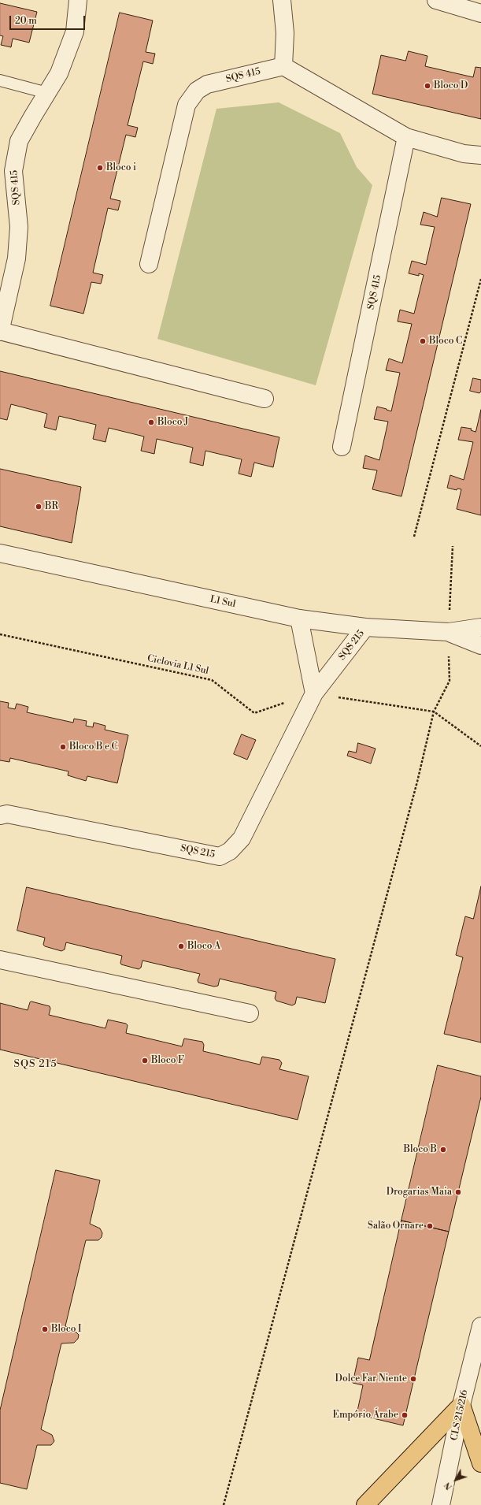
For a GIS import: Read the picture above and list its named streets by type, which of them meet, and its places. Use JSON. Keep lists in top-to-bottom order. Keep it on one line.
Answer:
{"streets":{"street":["SQS 415","L1 Sul","SQS 215","CLS 215/216"],"path":["Ciclovia L1 Sul"]},"crossings":[["L1 Sul","SQS 215"],["SQS 215","Ciclovia L1 Sul"]],"districts":["SQS 215"],"places":["Bloco D","Bloco i","Bloco C","Bloco J","BR","Bloco B e C","Bloco A","Bloco F","Bloco B","Drogarias Maia","Salão Ornare","Bloco I","Dolce Far Niente","Empório Árabe"],"scale_bar":"20 m","north":"bottom left"}
